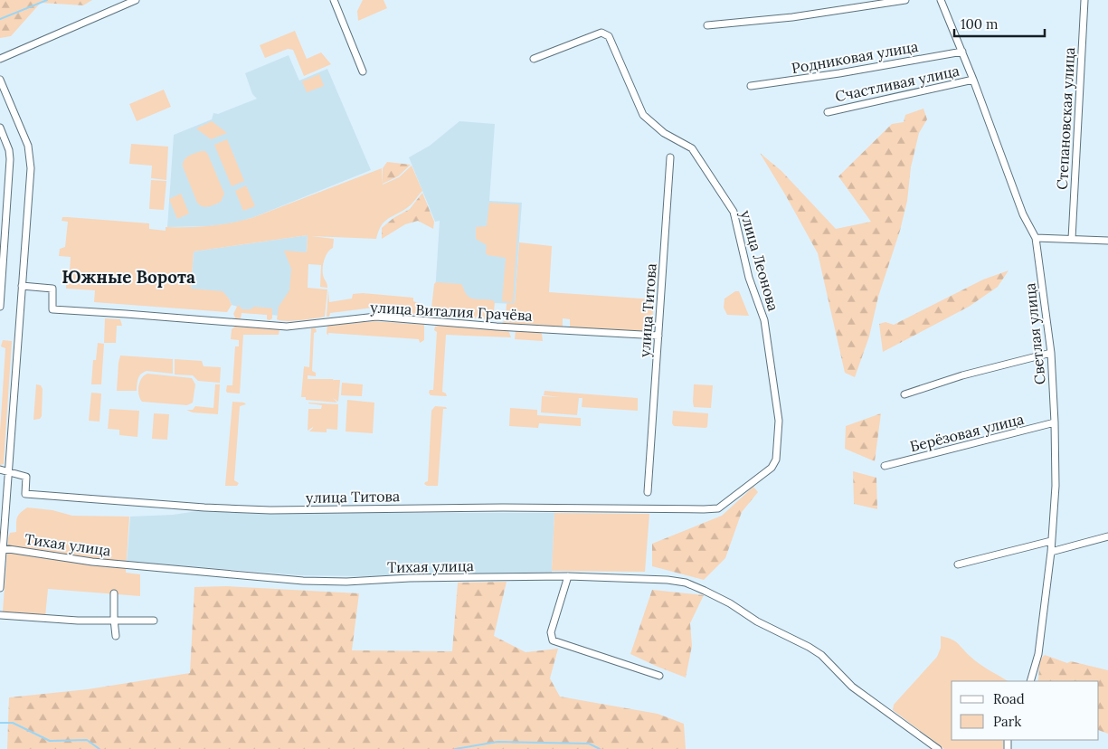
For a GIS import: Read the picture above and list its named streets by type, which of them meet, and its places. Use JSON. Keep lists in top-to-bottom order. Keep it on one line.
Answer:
{"streets":{"street":["Родниковая улица","Счастливая улица","Степановская улица","улица Леонова","улица Титова","улица Виталия Грачёва","Светлая улица","Берёзовая улица","Тихая улица"]},"crossings":[["Родниковая улица","Светлая улица"],["Счастливая улица","Светлая улица"],["улица Леонова","улица Титова"],["улица Титова","улица Виталия Грачёва"],["Светлая улица","Берёзовая улица"]],"districts":["Южные Ворота"],"legend":["Road","Park"],"scale_bar":"100 m"}
